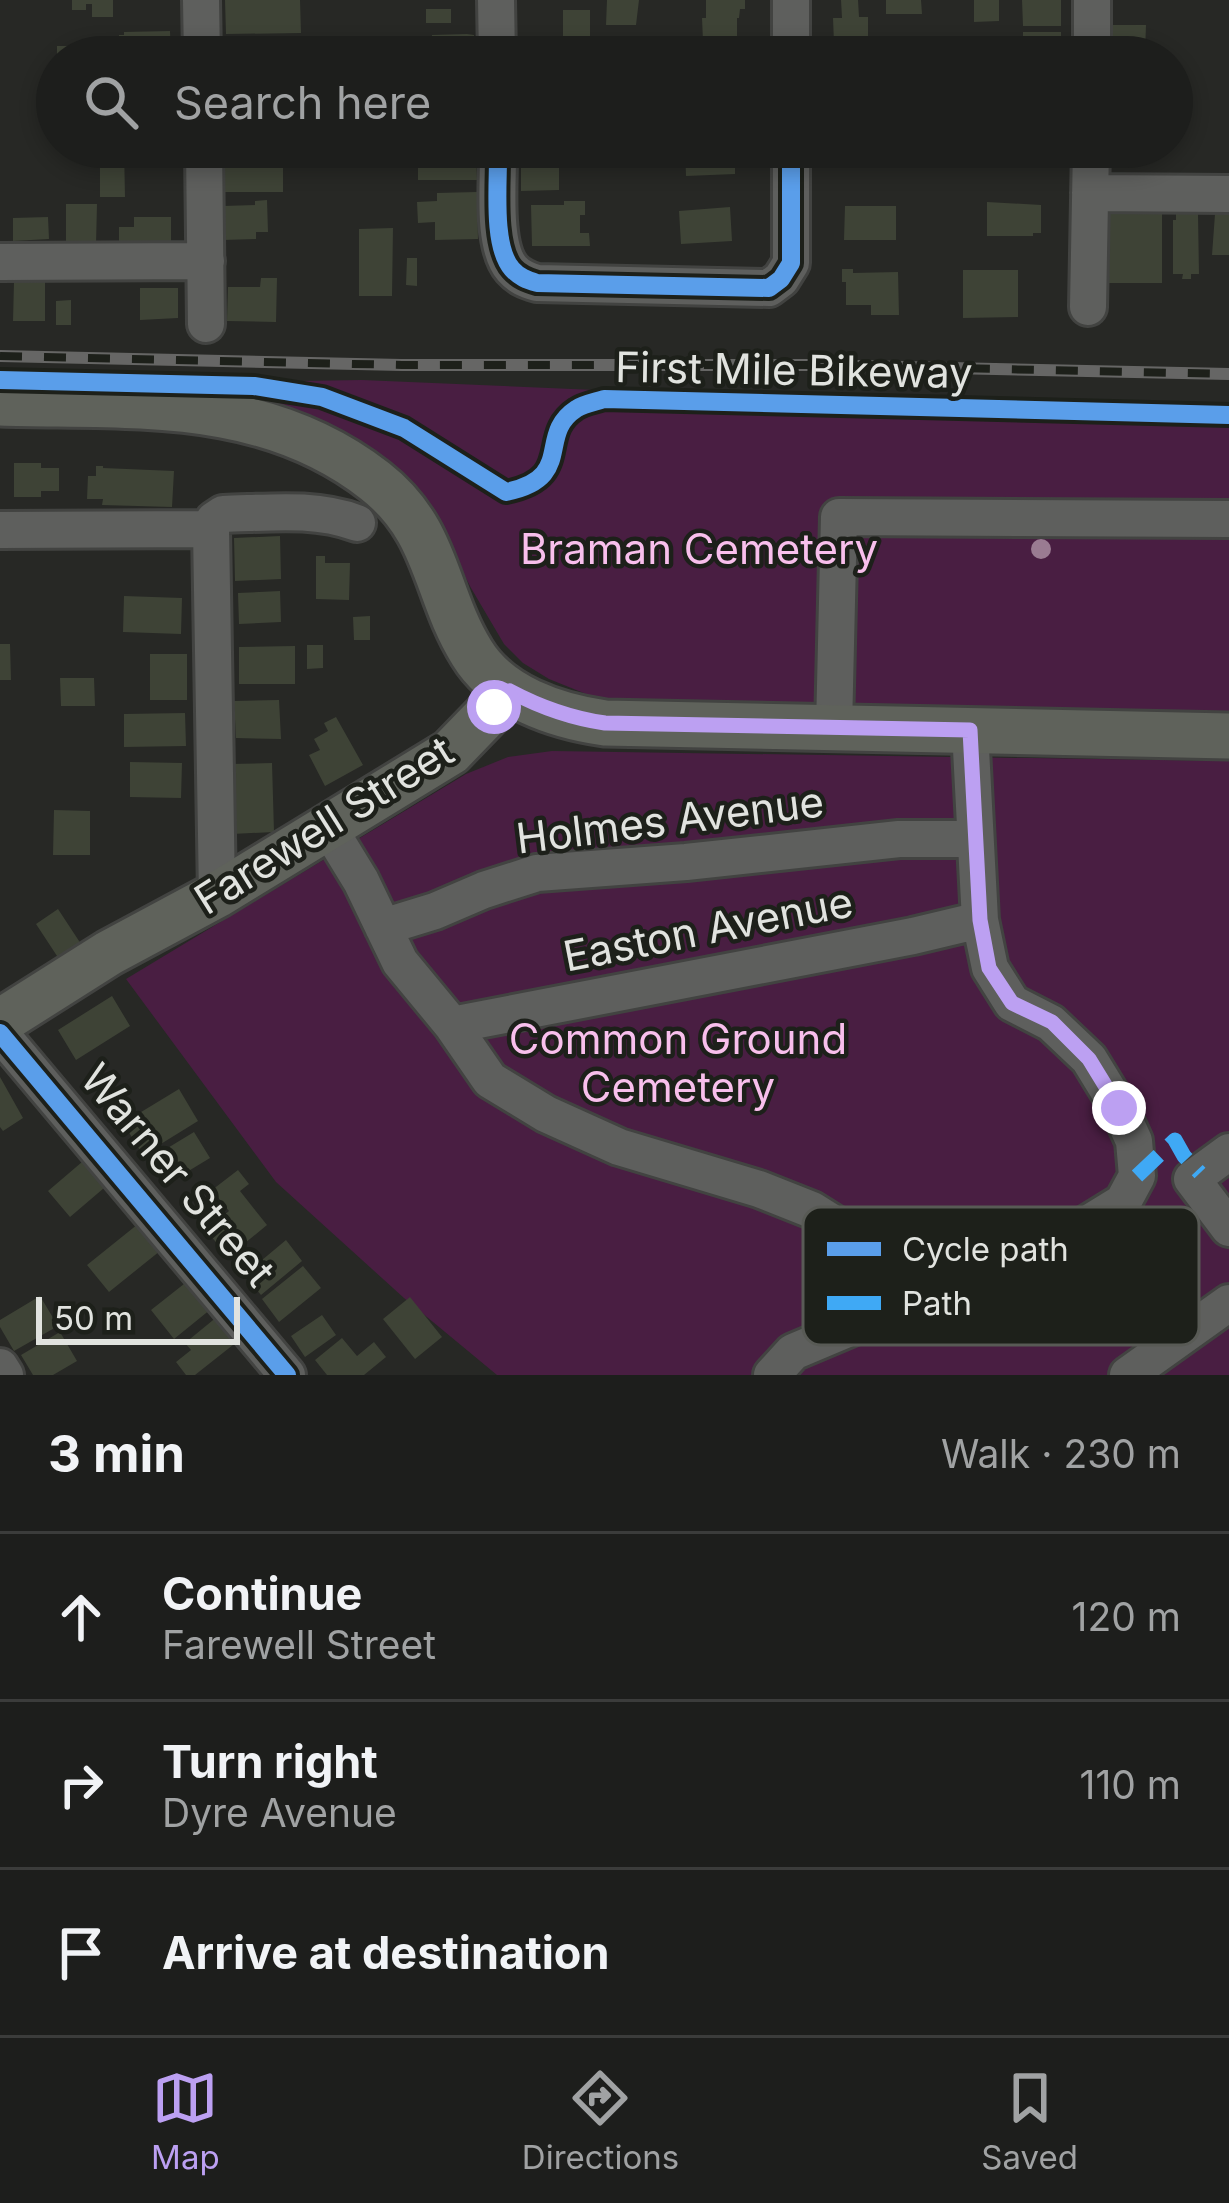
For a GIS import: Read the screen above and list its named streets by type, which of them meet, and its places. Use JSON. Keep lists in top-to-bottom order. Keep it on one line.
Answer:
{"streets":{"main road":["Farewell Street"],"street":["Holmes Avenue","Easton Avenue","Warner Street"],"cycle path":["First Mile Bikeway"]},"parks":["Braman Cemetery","Common Ground Cemetery"],"legend":["Cycle path","Path"],"scale_bar":"50 m","page":{"search":"Search here","scale":"50 m","heading":["3 min","Walk · 230 m"],"list":[["Continue","Farewell Street","120 m"],["Turn right","Dyre Avenue","110 m"],"Arrive at destination"],"nav":["Map","Directions","Saved"]}}
